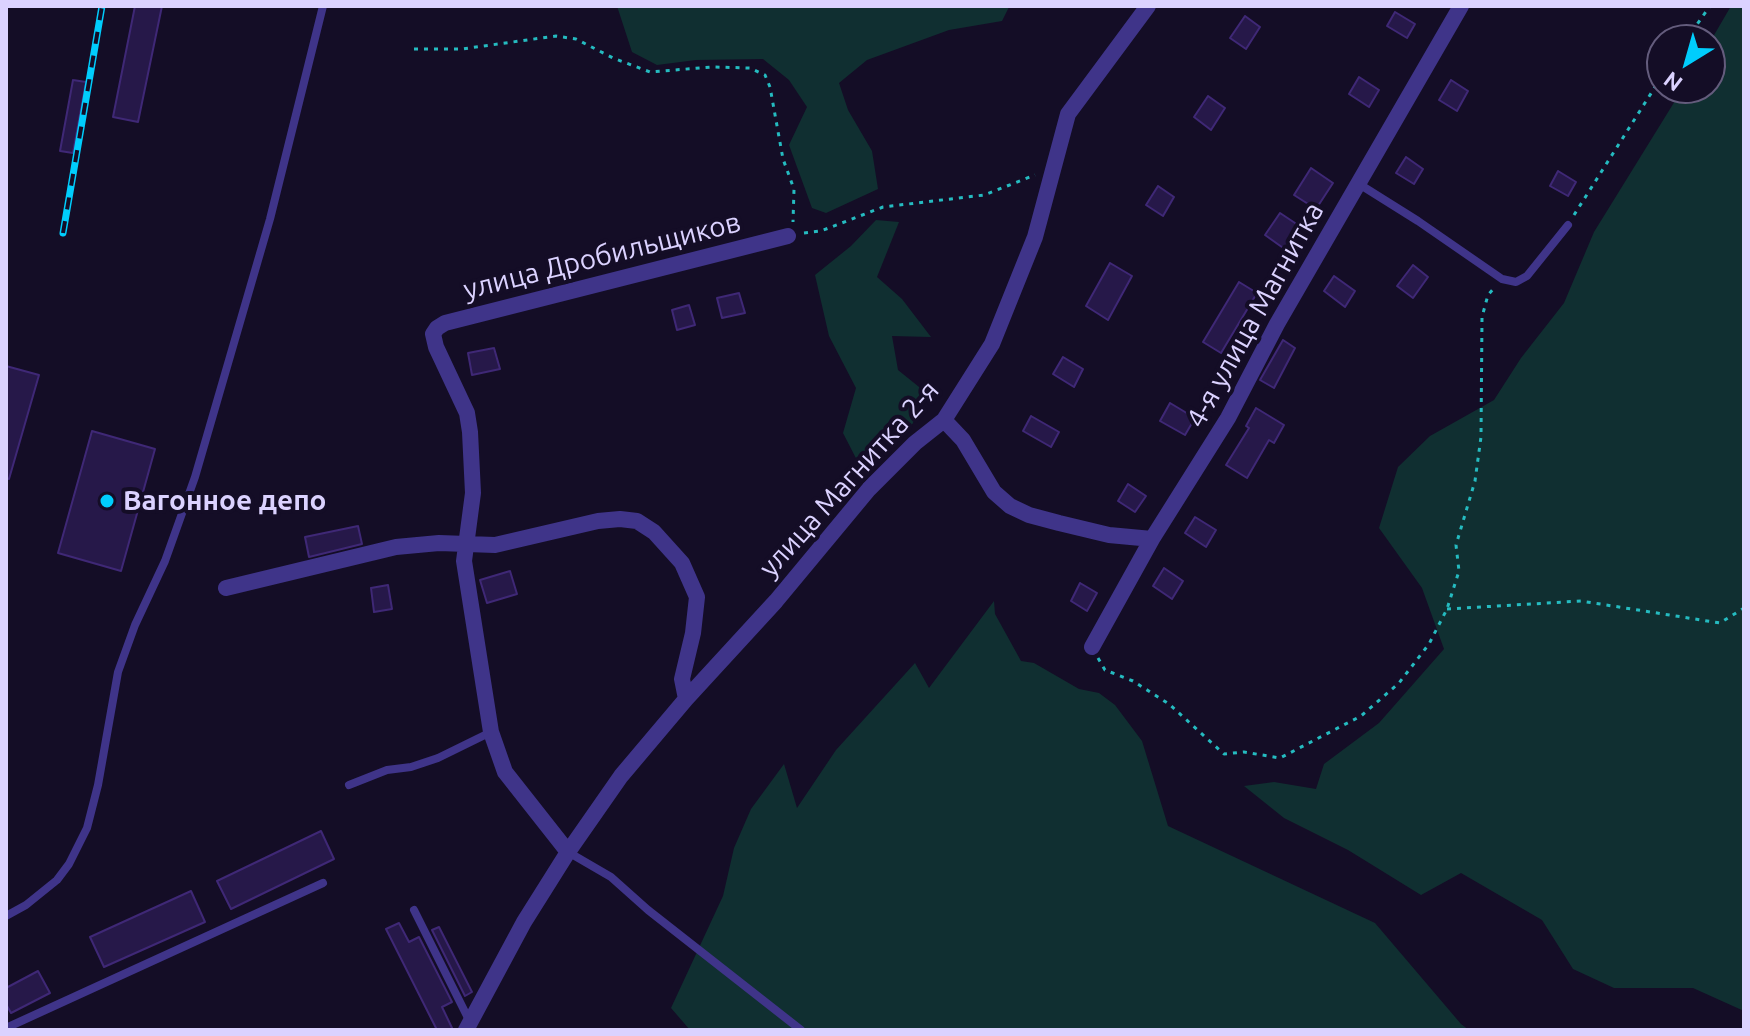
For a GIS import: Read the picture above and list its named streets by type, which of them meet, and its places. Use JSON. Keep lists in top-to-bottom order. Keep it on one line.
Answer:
{"streets":{"street":["улица Дробильщиков","4-я улица Магнитка","улица Магнитка 2-я"]},"places":["Вагонное депо"],"north":"bottom left"}
